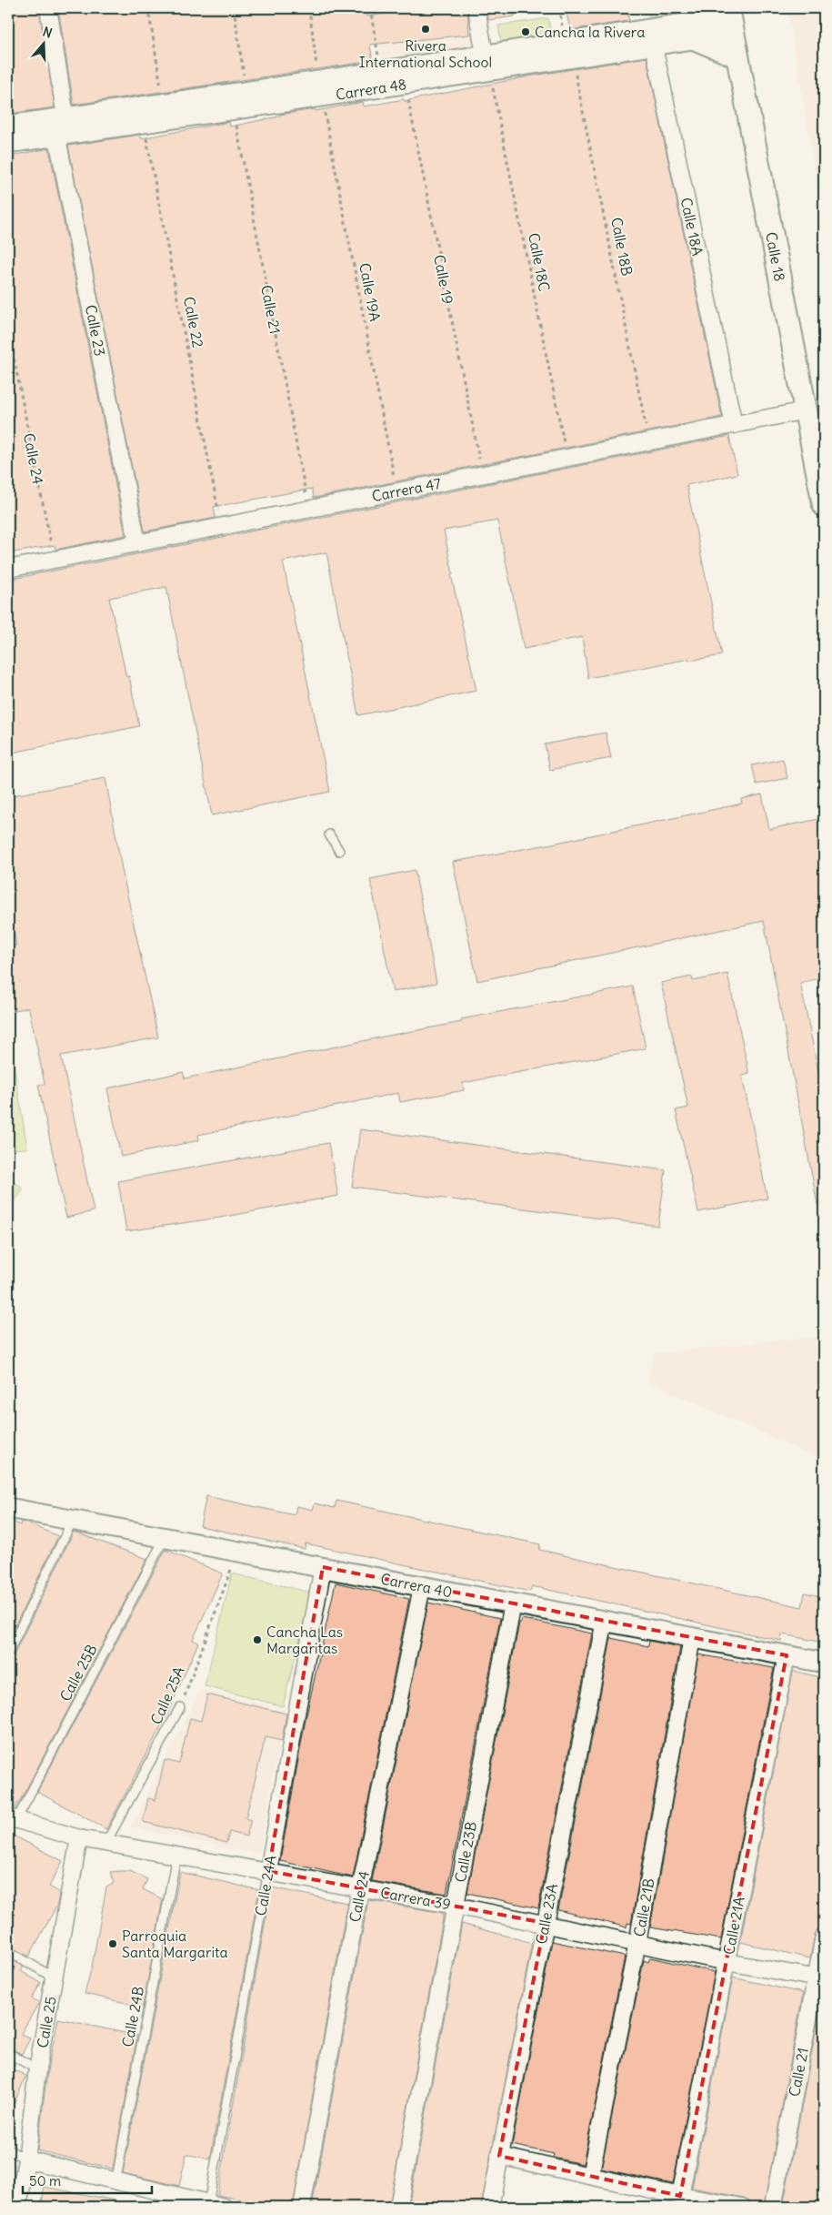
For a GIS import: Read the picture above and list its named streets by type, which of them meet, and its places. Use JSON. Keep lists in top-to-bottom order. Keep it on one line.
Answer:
{"streets":{"main road":["Calle 18"],"street":["Carrera 48","Calle 18A","Calle 21","Calle 23","Calle 24","Carrera 47","Carrera 40","Calle 23B","Calle 24A","Carrera 39","Calle 21B","Calle 23A","Calle 21A","Calle 25"],"lane":["Calle 25B","Calle 25A","Calle 24B"],"path":["Calle 18B","Calle 18C","Calle 19","Calle 19A","Calle 22"]},"crossings":[["Carrera 48","Calle 18A"],["Carrera 48","Calle 18B"],["Carrera 48","Calle 18"],["Carrera 48","Calle 18C"],["Carrera 48","Calle 19"],["Carrera 48","Calle 19A"],["Carrera 48","Calle 21"],["Carrera 48","Calle 22"],["Carrera 48","Calle 23"],["Calle 18A","Carrera 47"],["Calle 18B","Carrera 47"],["Calle 18","Carrera 47"],["Calle 18C","Carrera 47"],["Calle 19","Carrera 47"],["Calle 19A","Carrera 47"],["Calle 21","Carrera 47"],["Calle 21","Carrera 39"],["Calle 22","Carrera 47"],["Calle 23","Carrera 47"],["Calle 24","Carrera 47"],["Calle 24","Carrera 40"],["Calle 24","Carrera 39"],["Carrera 40","Calle 25B"],["Carrera 40","Calle 25A"],["Carrera 40","Calle 23B"],["Carrera 40","Calle 24A"],["Carrera 40","Calle 21B"],["Carrera 40","Calle 23A"],["Carrera 40","Calle 21A"],["Calle 25B","Carrera 39"],["Calle 25A","Carrera 39"],["Calle 23B","Carrera 39"],["Calle 24A","Carrera 39"],["Carrera 39","Calle 21B"],["Carrera 39","Calle 23A"],["Carrera 39","Calle 21A"],["Carrera 39","Calle 24B"],["Carrera 39","Calle 25"]],"places":["Rivera International School","Cancha la Rivera","Cancha Las Margaritas","Parroquia Santa Margarita"],"scale_bar":"50 m","north":"top"}
